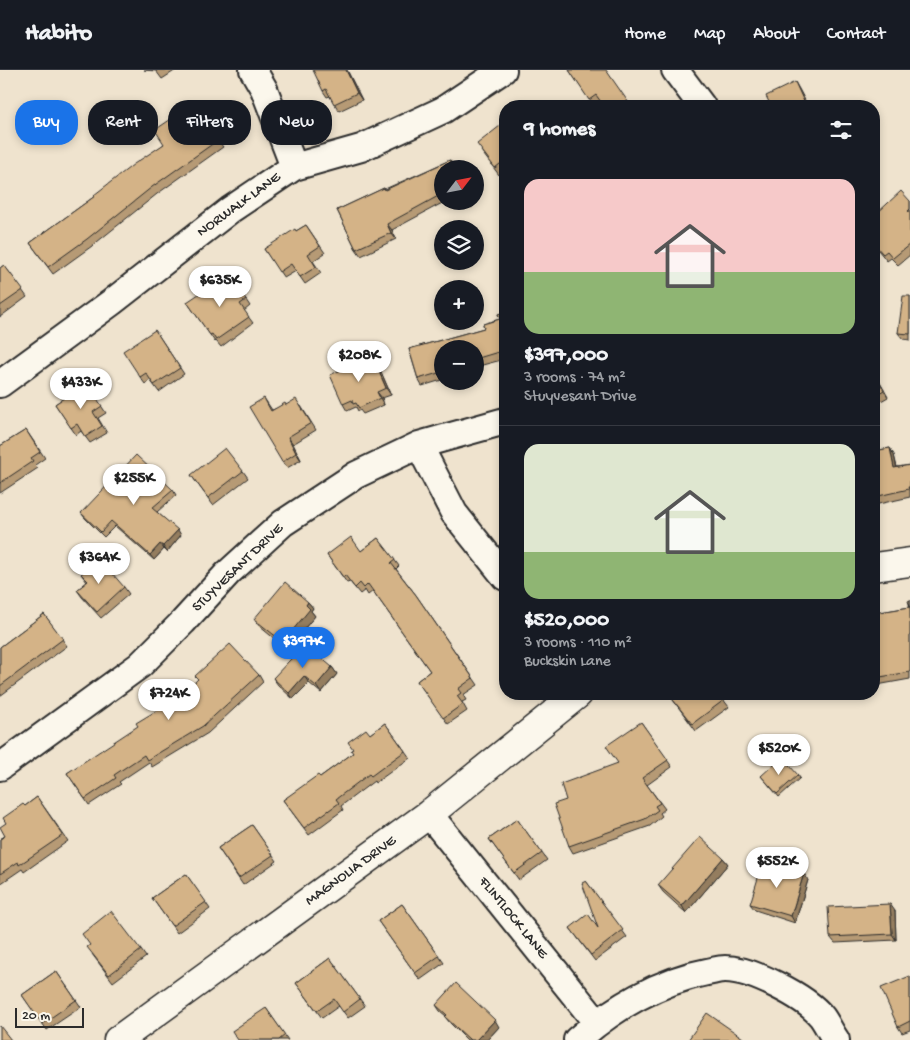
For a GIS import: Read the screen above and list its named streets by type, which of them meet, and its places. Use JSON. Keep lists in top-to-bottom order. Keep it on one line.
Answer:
{"streets":{"street":["NORWALK LANE","STUYVESANT DRIVE","MAGNOLIA DRIVE","FLINTLOCK LANE"]},"crossings":[["MAGNOLIA DRIVE","FLINTLOCK LANE"]],"scale_bar":"20 m","north":"top right","page":{"header":"Habito","nav":["Home","Map","About","Contact"],"chip":["Buy","Rent","Filters","New"],"heading":"9 homes","map_buttons":["+","−"],"list":[{"name":"$397,000","note":"3 rooms · 74 m² · Stuyvesant Drive"},{"name":"$520,000","note":"3 rooms · 110 m² · Buckskin Lane"}],"price":["$635K","$208K","$433K","$255K","$364K","$397K","$724K","$520K","$552K"],"scale":"20 m"}}
